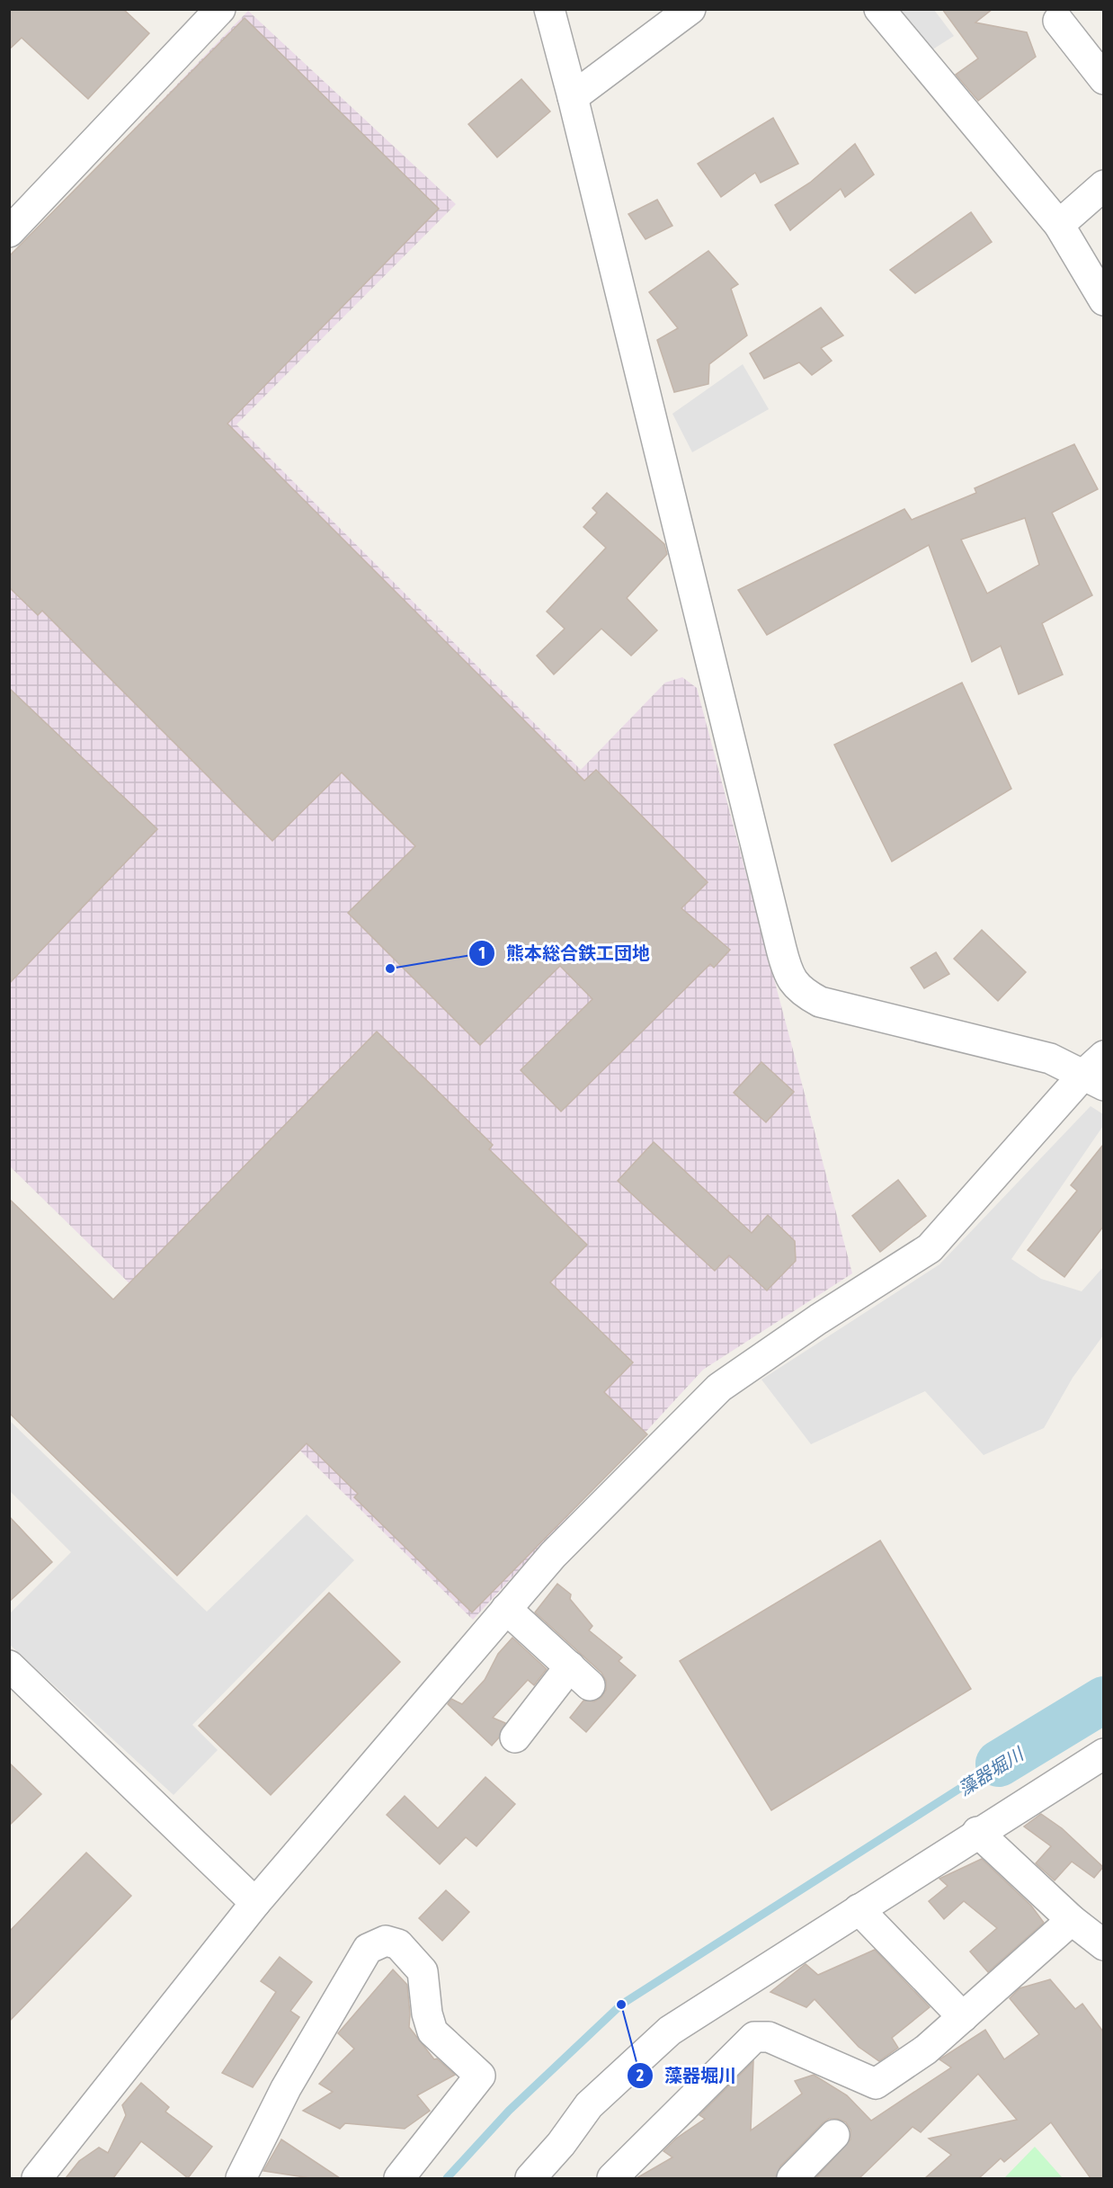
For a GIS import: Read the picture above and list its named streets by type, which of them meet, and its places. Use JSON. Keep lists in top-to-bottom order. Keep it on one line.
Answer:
{"water":["藻器堀川"],"places":["熊本総合鉄工団地","藻器堀川"]}
